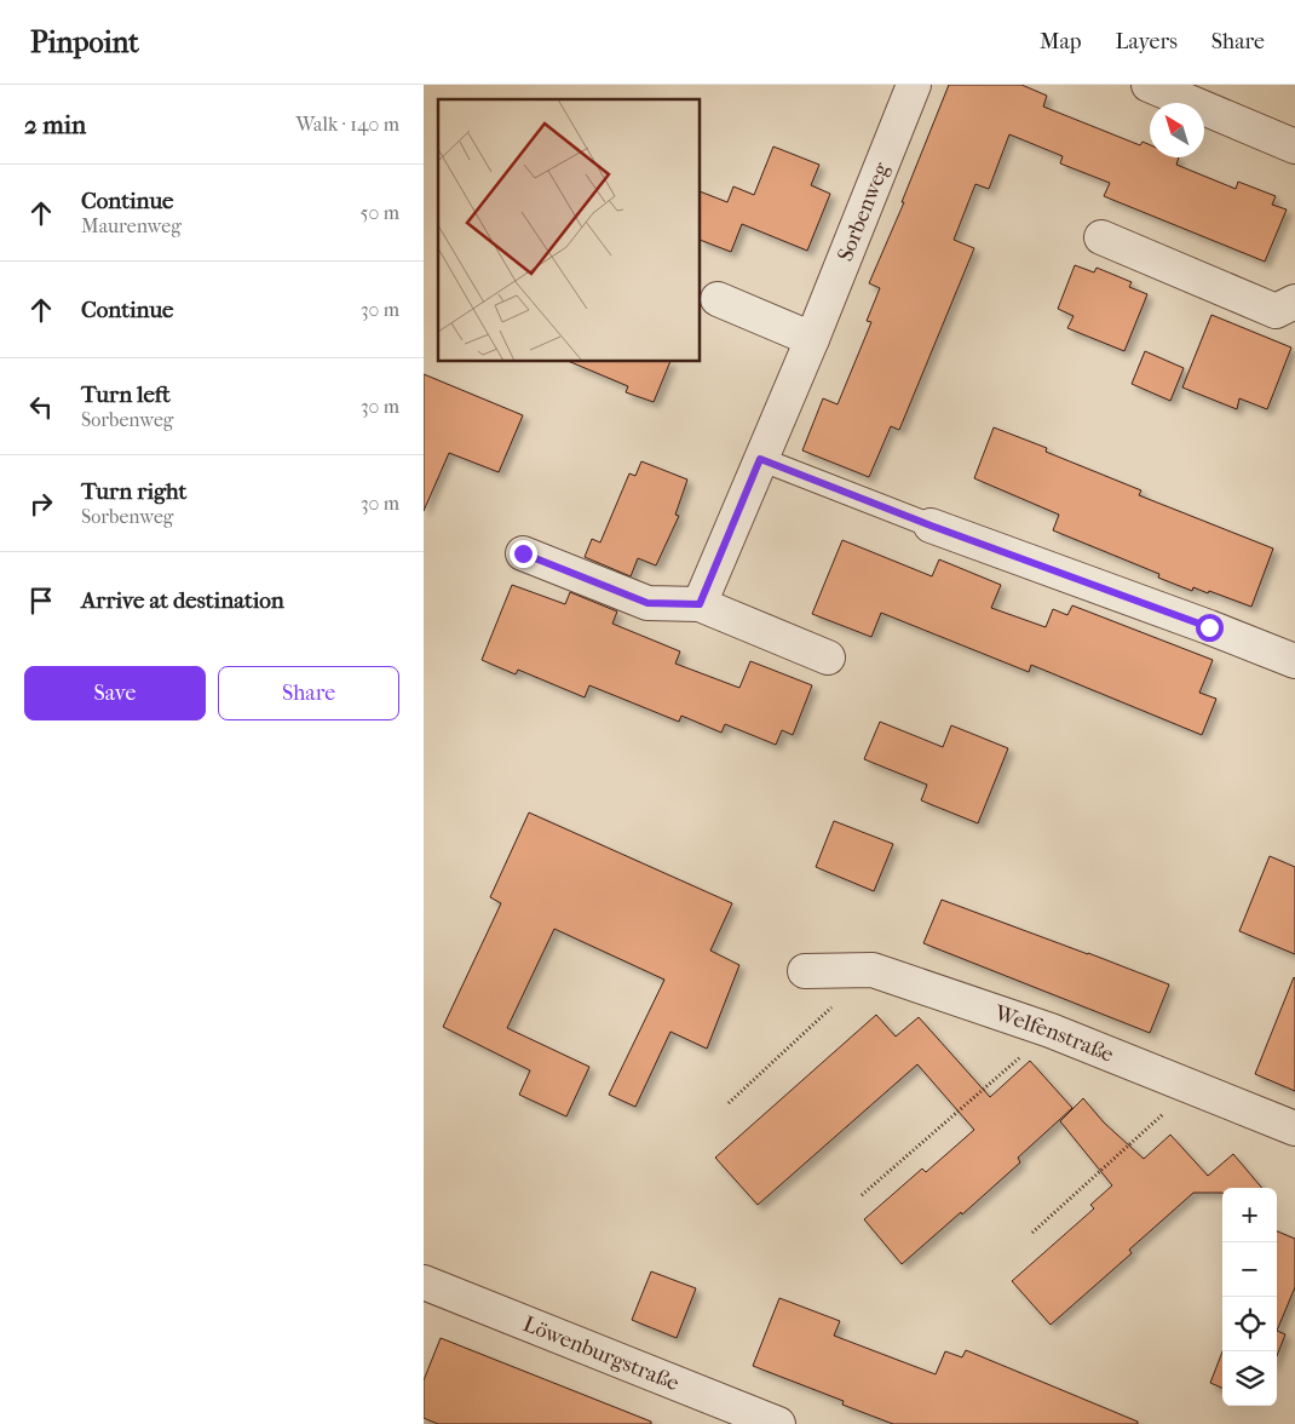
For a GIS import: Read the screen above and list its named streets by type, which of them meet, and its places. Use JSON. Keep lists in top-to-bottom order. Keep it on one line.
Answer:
{"streets":{"street":["Sorbenweg","Welfenstraße","Löwenburgstraße"]},"north":"top left","page":{"header":"Pinpoint","nav":["Map","Layers","Share"],"heading":["2 min","Walk · 140 m"],"list":[["Continue","Maurenweg","50 m"],["Continue","30 m"],["Turn left","Sorbenweg","30 m"],["Turn right","Sorbenweg","30 m"],"Arrive at destination"],"buttons":["Save","Share"],"map_buttons":["+","−"]}}
